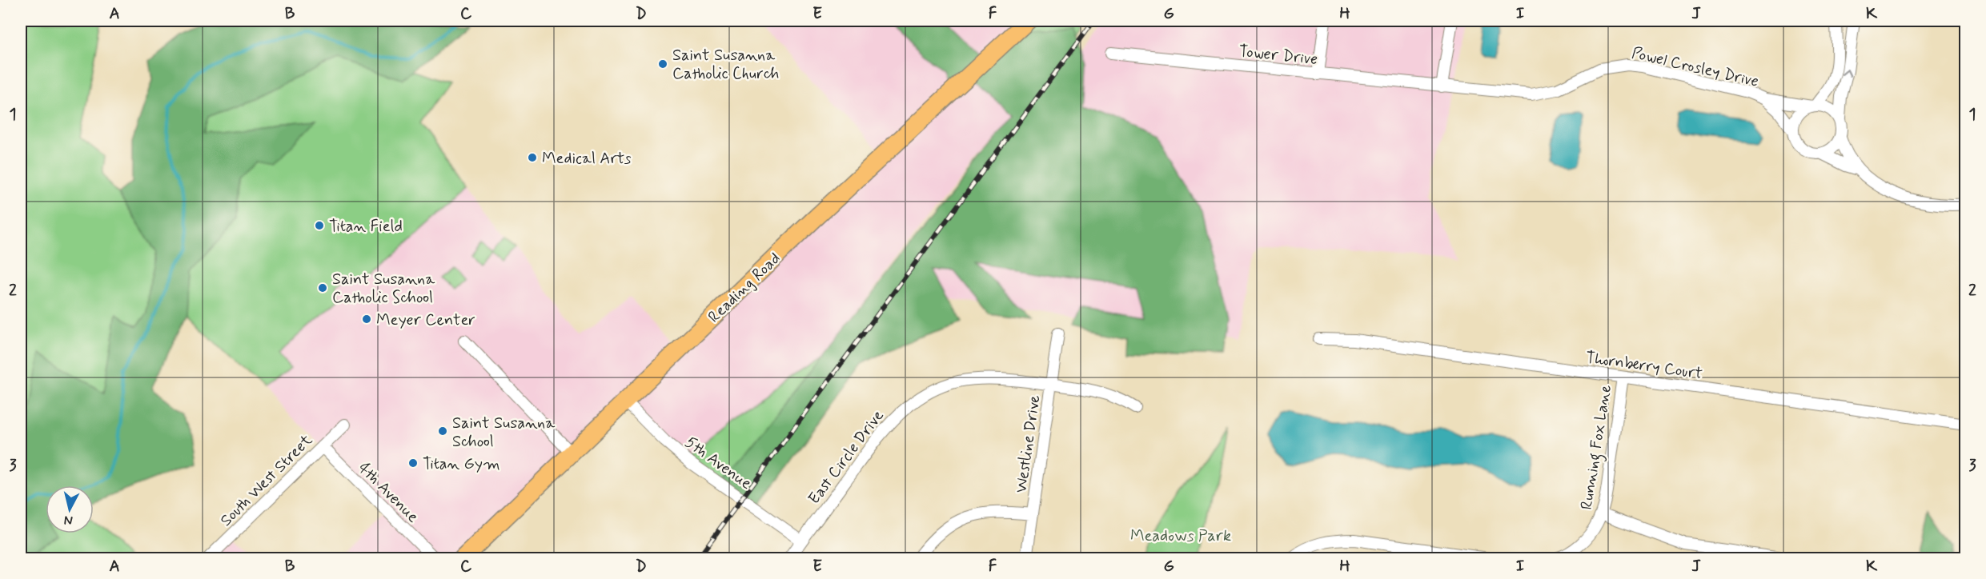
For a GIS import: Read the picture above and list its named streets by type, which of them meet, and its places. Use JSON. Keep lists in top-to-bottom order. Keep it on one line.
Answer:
{"streets":{"main road":["Reading Road"],"street":["Tower Drive","Powel Crosley Drive","Thornberry Court","Westline Drive","Running Fox Lane","East Circle Drive","5th Avenue","South West Street","4th Avenue"]},"crossings":[["Tower Drive","Powel Crosley Drive"],["Reading Road","5th Avenue"],["Thornberry Court","Running Fox Lane"],["Westline Drive","East Circle Drive"],["East Circle Drive","5th Avenue"],["South West Street","4th Avenue"]],"parks":["Meadows Park"],"places":["Saint Susanna Catholic Church","Medical Arts","Titan Field","Saint Susanna Catholic School","Meyer Center","Saint Susanna School","Titan Gym"],"north":"bottom","grid":{"columns":["A","B","C","D","E","F","G","H","I","J","K"],"rows":["1","2","3"]}}
